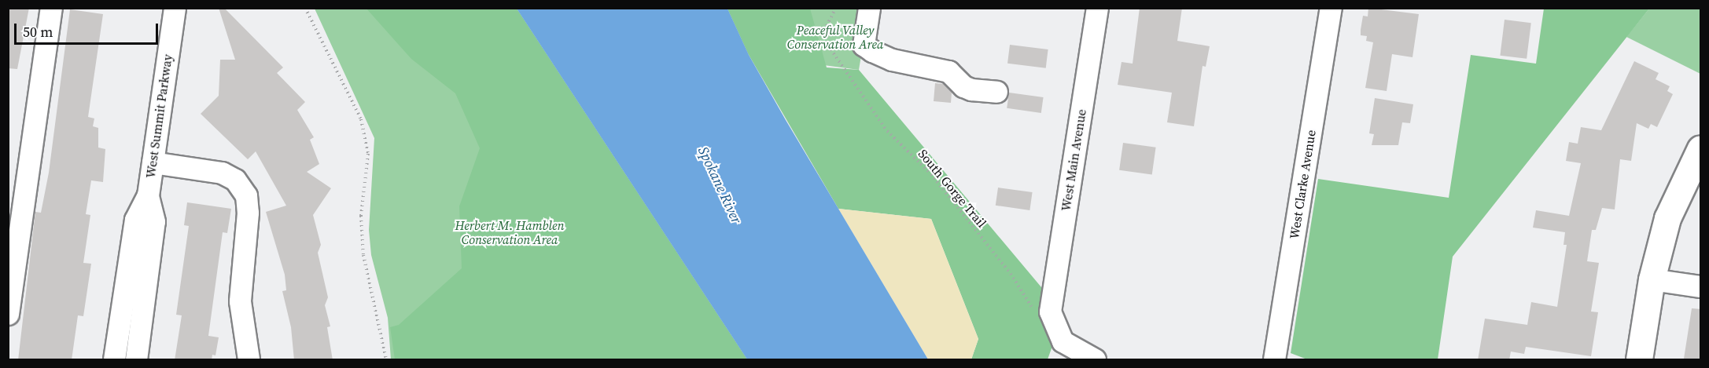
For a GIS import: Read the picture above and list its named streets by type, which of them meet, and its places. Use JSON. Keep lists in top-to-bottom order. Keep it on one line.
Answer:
{"streets":{"street":["West Summit Parkway","West Main Avenue","West Clarke Avenue"],"path":["South Gorge Trail"]},"crossings":[["West Main Avenue","South Gorge Trail"]],"water":["Spokane River"],"parks":["Peaceful Valley Conservation Area","Herbert M. Hamblen Conservation Area"],"scale_bar":"50 m"}
